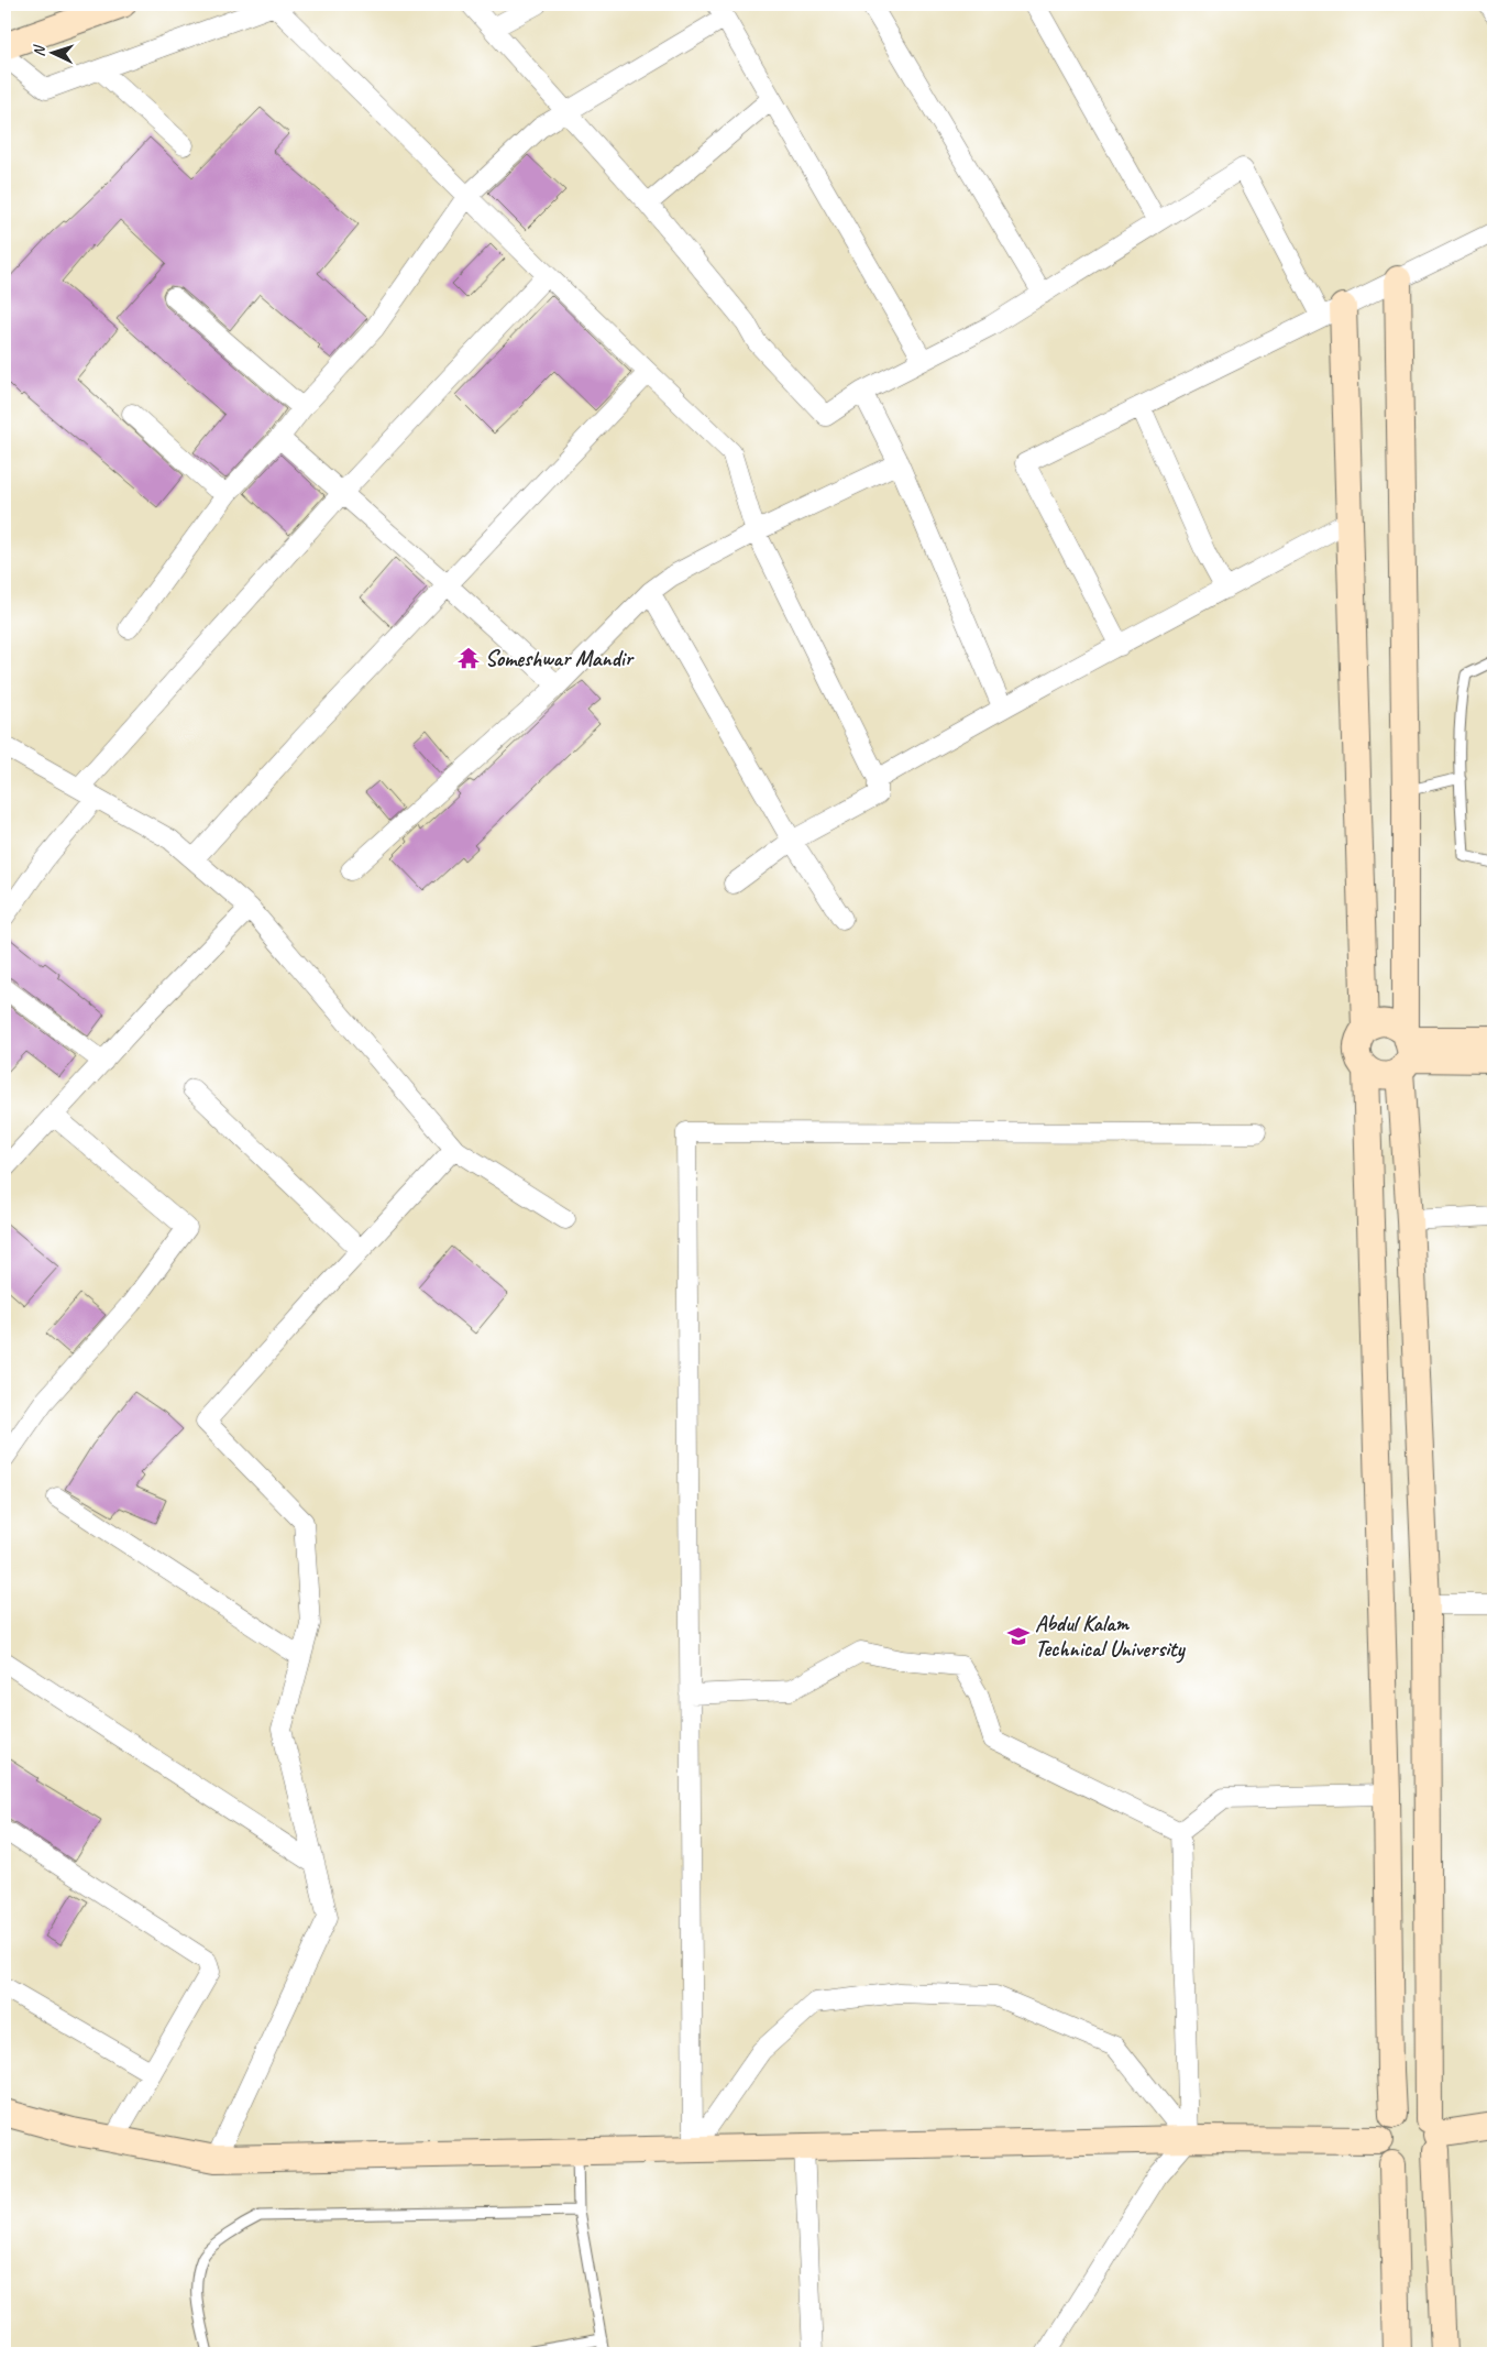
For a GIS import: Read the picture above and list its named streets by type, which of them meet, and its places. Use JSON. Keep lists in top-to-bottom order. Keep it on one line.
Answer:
{"places":{"temple":["Someshwar Mandir"],"school or university":["Abdul Kalam Technical University"]},"north":"left"}
